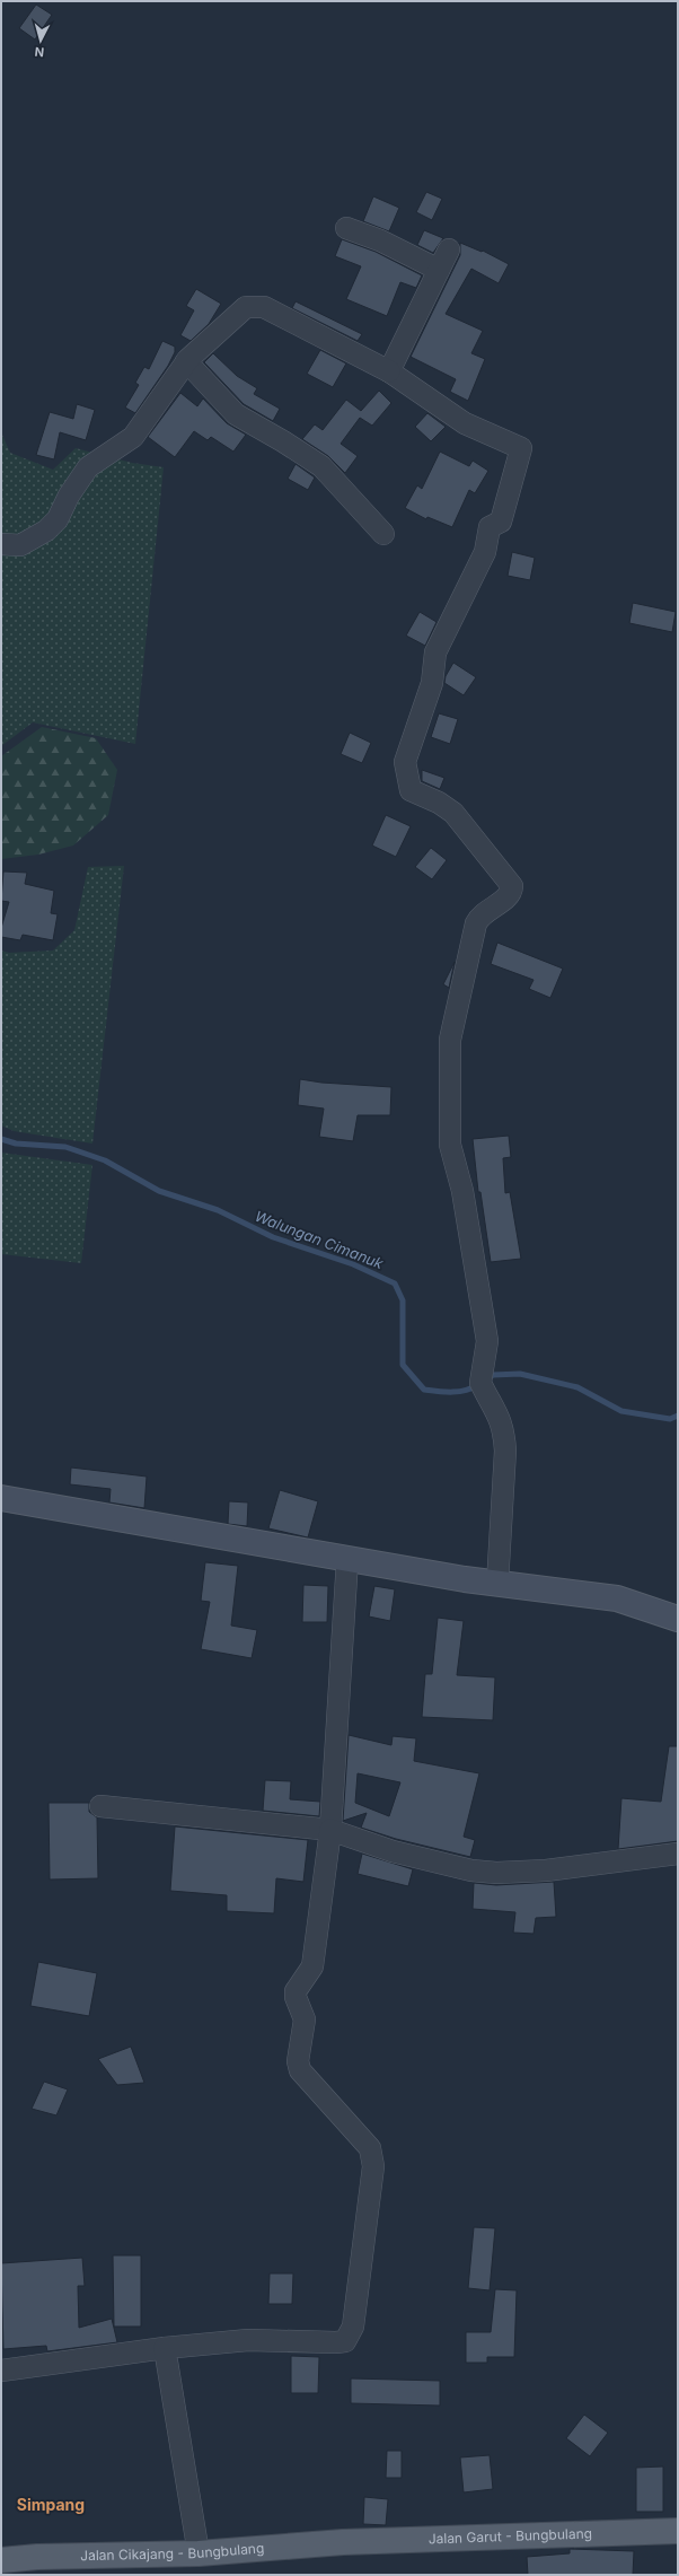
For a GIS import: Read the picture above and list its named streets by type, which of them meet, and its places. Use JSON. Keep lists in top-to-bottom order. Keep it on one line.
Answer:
{"streets":{"main road":["Jalan Garut - Bungbulang","Jalan Cikajang - Bungbulang"]},"crossings":[["Jalan Garut - Bungbulang","Jalan Cikajang - Bungbulang"]],"districts":["Simpang"],"water":["Walungan Cimanuk"],"north":"bottom"}
